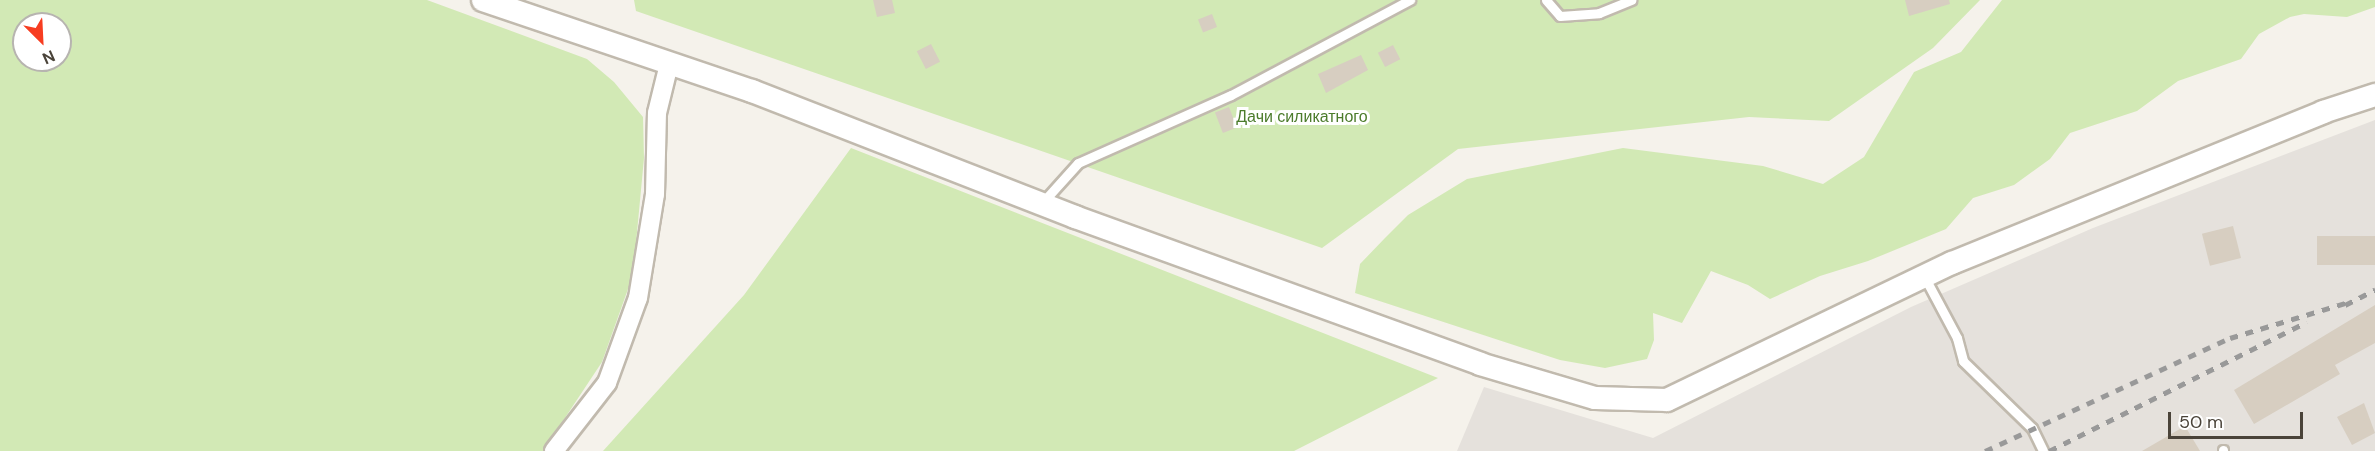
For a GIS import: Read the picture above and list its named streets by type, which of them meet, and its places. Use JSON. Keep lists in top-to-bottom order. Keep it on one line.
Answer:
{"parks":["Дачи силикатного"],"scale_bar":"50 m","north":"bottom right"}
